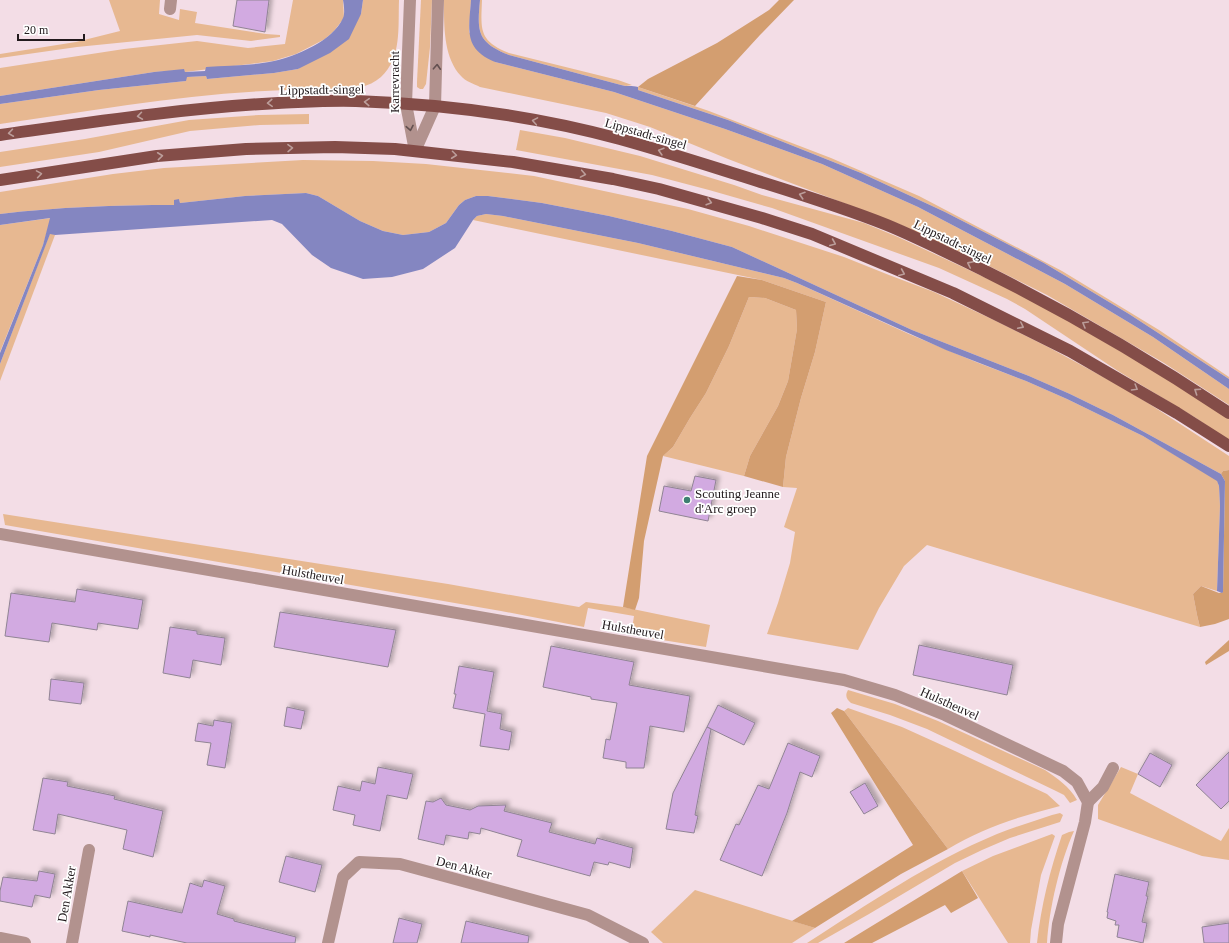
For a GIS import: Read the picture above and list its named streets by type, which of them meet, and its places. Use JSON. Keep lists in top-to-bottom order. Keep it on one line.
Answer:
{"streets":{"main road":["Lippstadt-singel"],"street":["Karrevracht","Hulstheuvel","Den Akker"]},"crossings":[["Karrevracht","Lippstadt-singel"]],"places":["Scouting Jeanne d'Arc groep"],"scale_bar":"20 m"}
